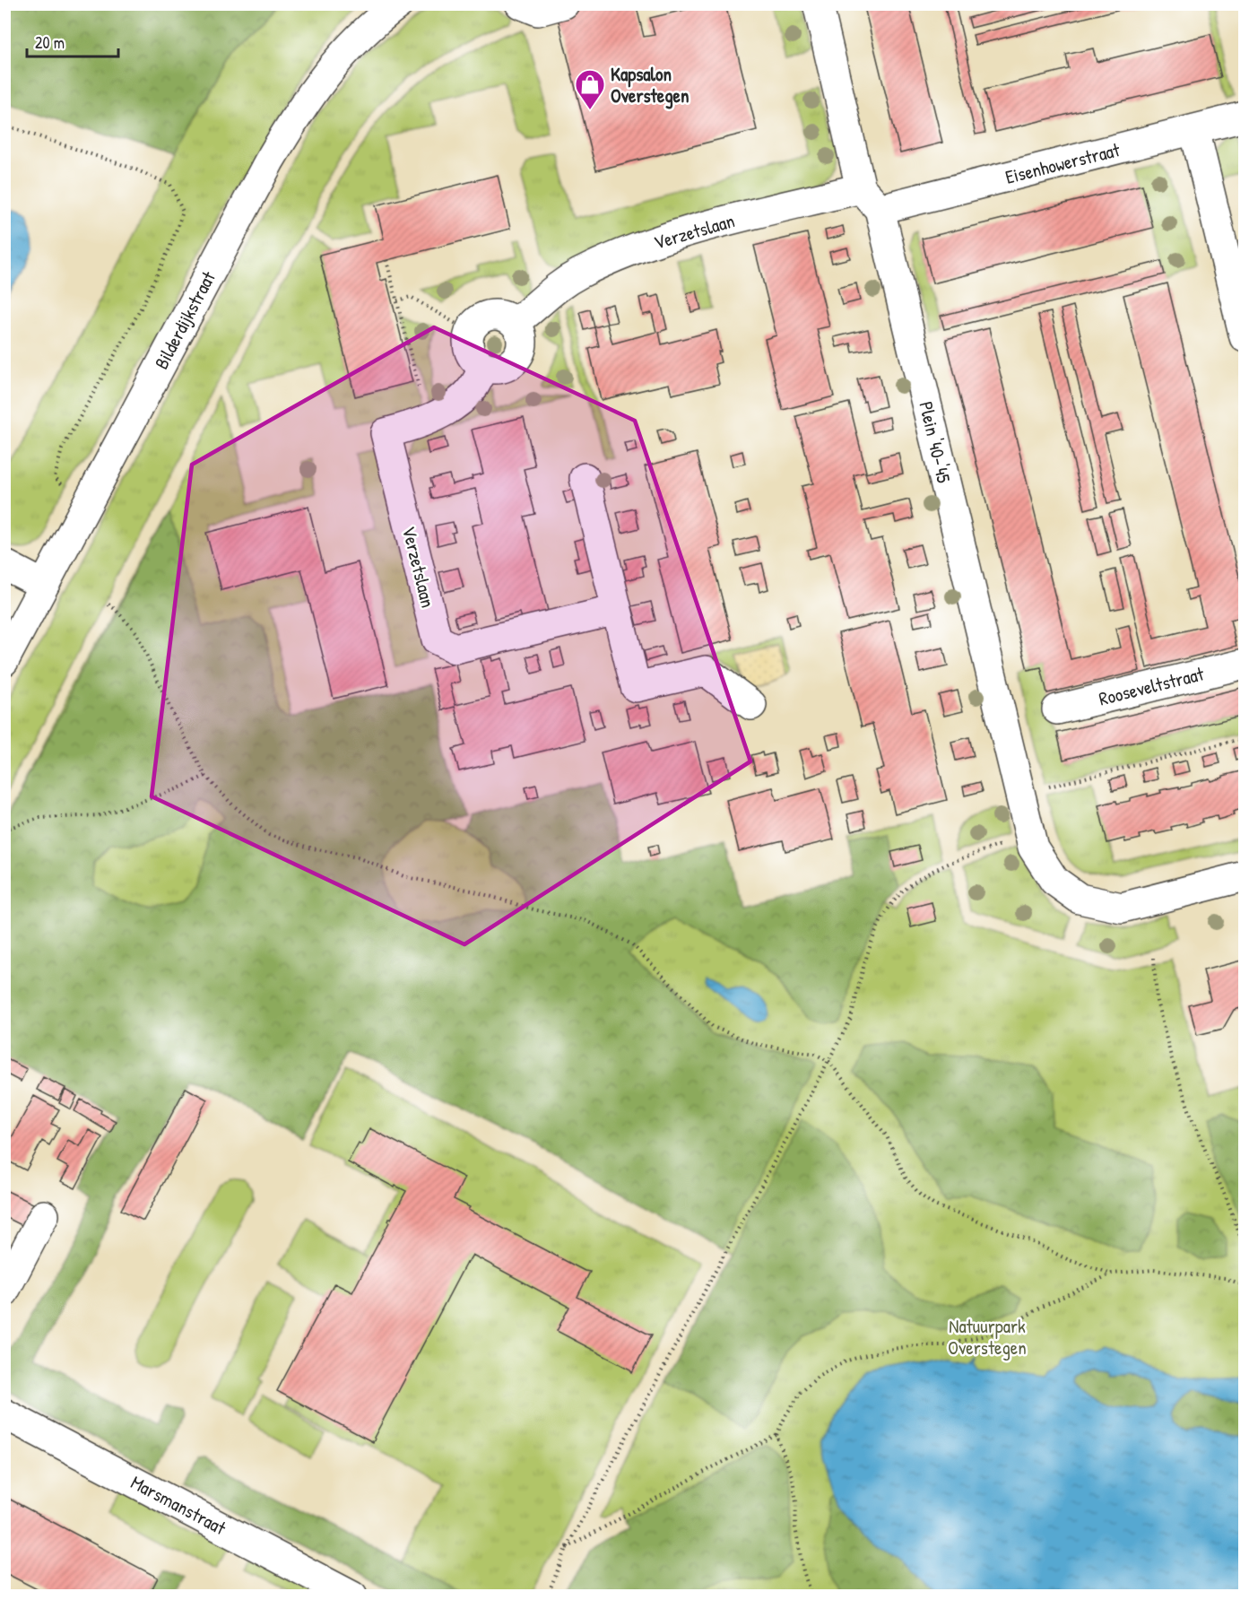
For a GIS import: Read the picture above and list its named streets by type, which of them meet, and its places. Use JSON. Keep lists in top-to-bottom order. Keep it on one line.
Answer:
{"streets":{"street":["Eisenhowerstraat","Verzetslaan","Bilderdijkstraat","Plein '40-'45","Rooseveltstraat","Marsmanstraat"]},"crossings":[["Eisenhowerstraat","Verzetslaan"],["Eisenhowerstraat","Plein '40-'45"],["Verzetslaan","Plein '40-'45"]],"parks":["Natuurpark Overstegen"],"places":{"shop":["Kapsalon Overstegen"]},"scale_bar":"20 m"}
